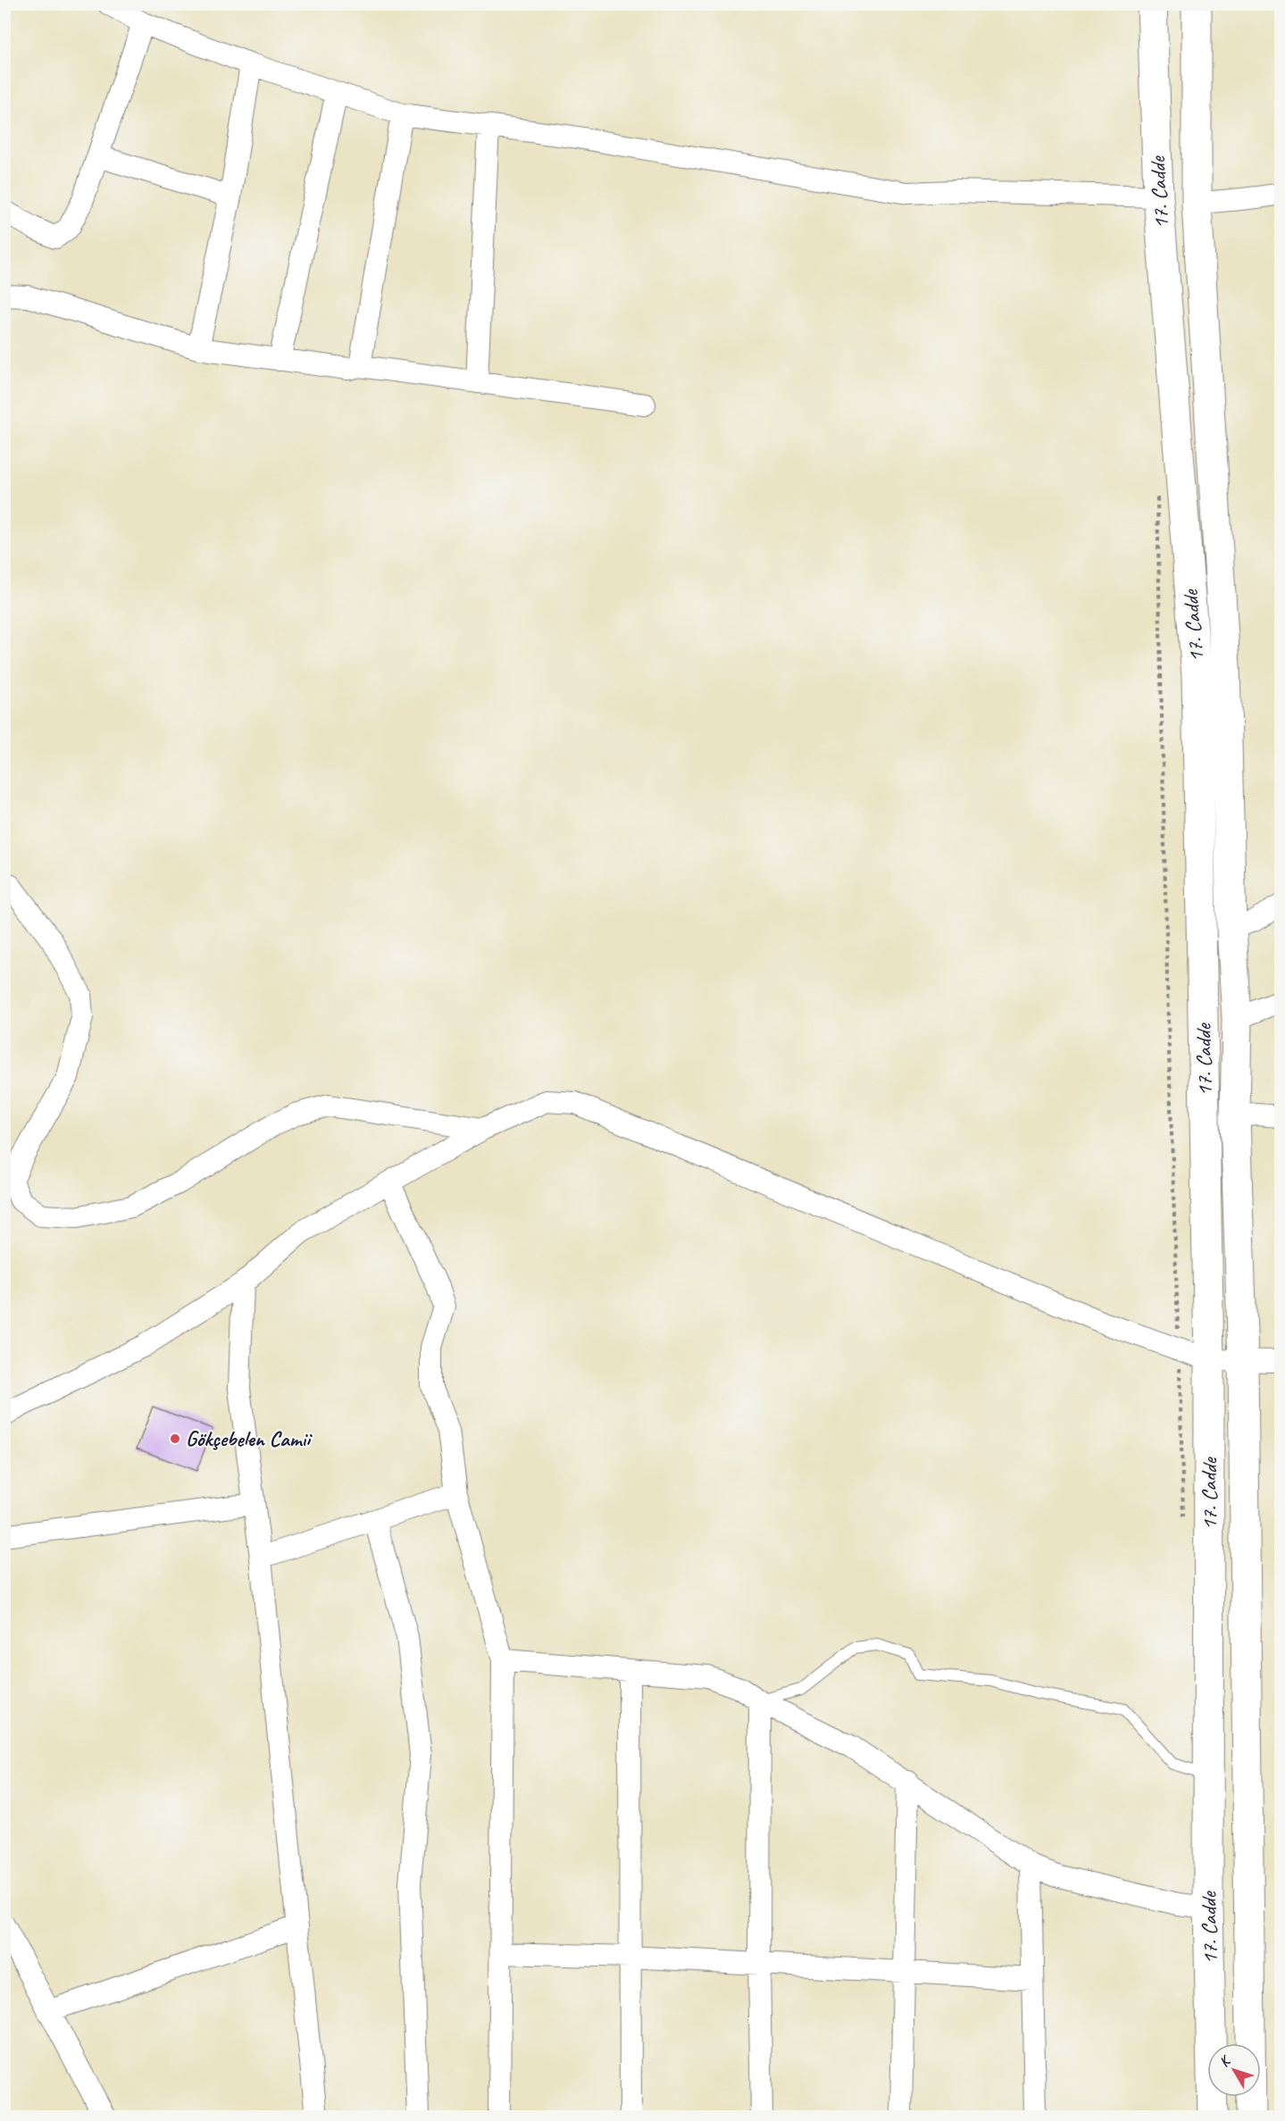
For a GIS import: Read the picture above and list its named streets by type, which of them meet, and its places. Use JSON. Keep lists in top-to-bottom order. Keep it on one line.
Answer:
{"streets":{"street":["17. Cadde"]},"places":["Gökçebelen Camii"],"north":"top left"}
